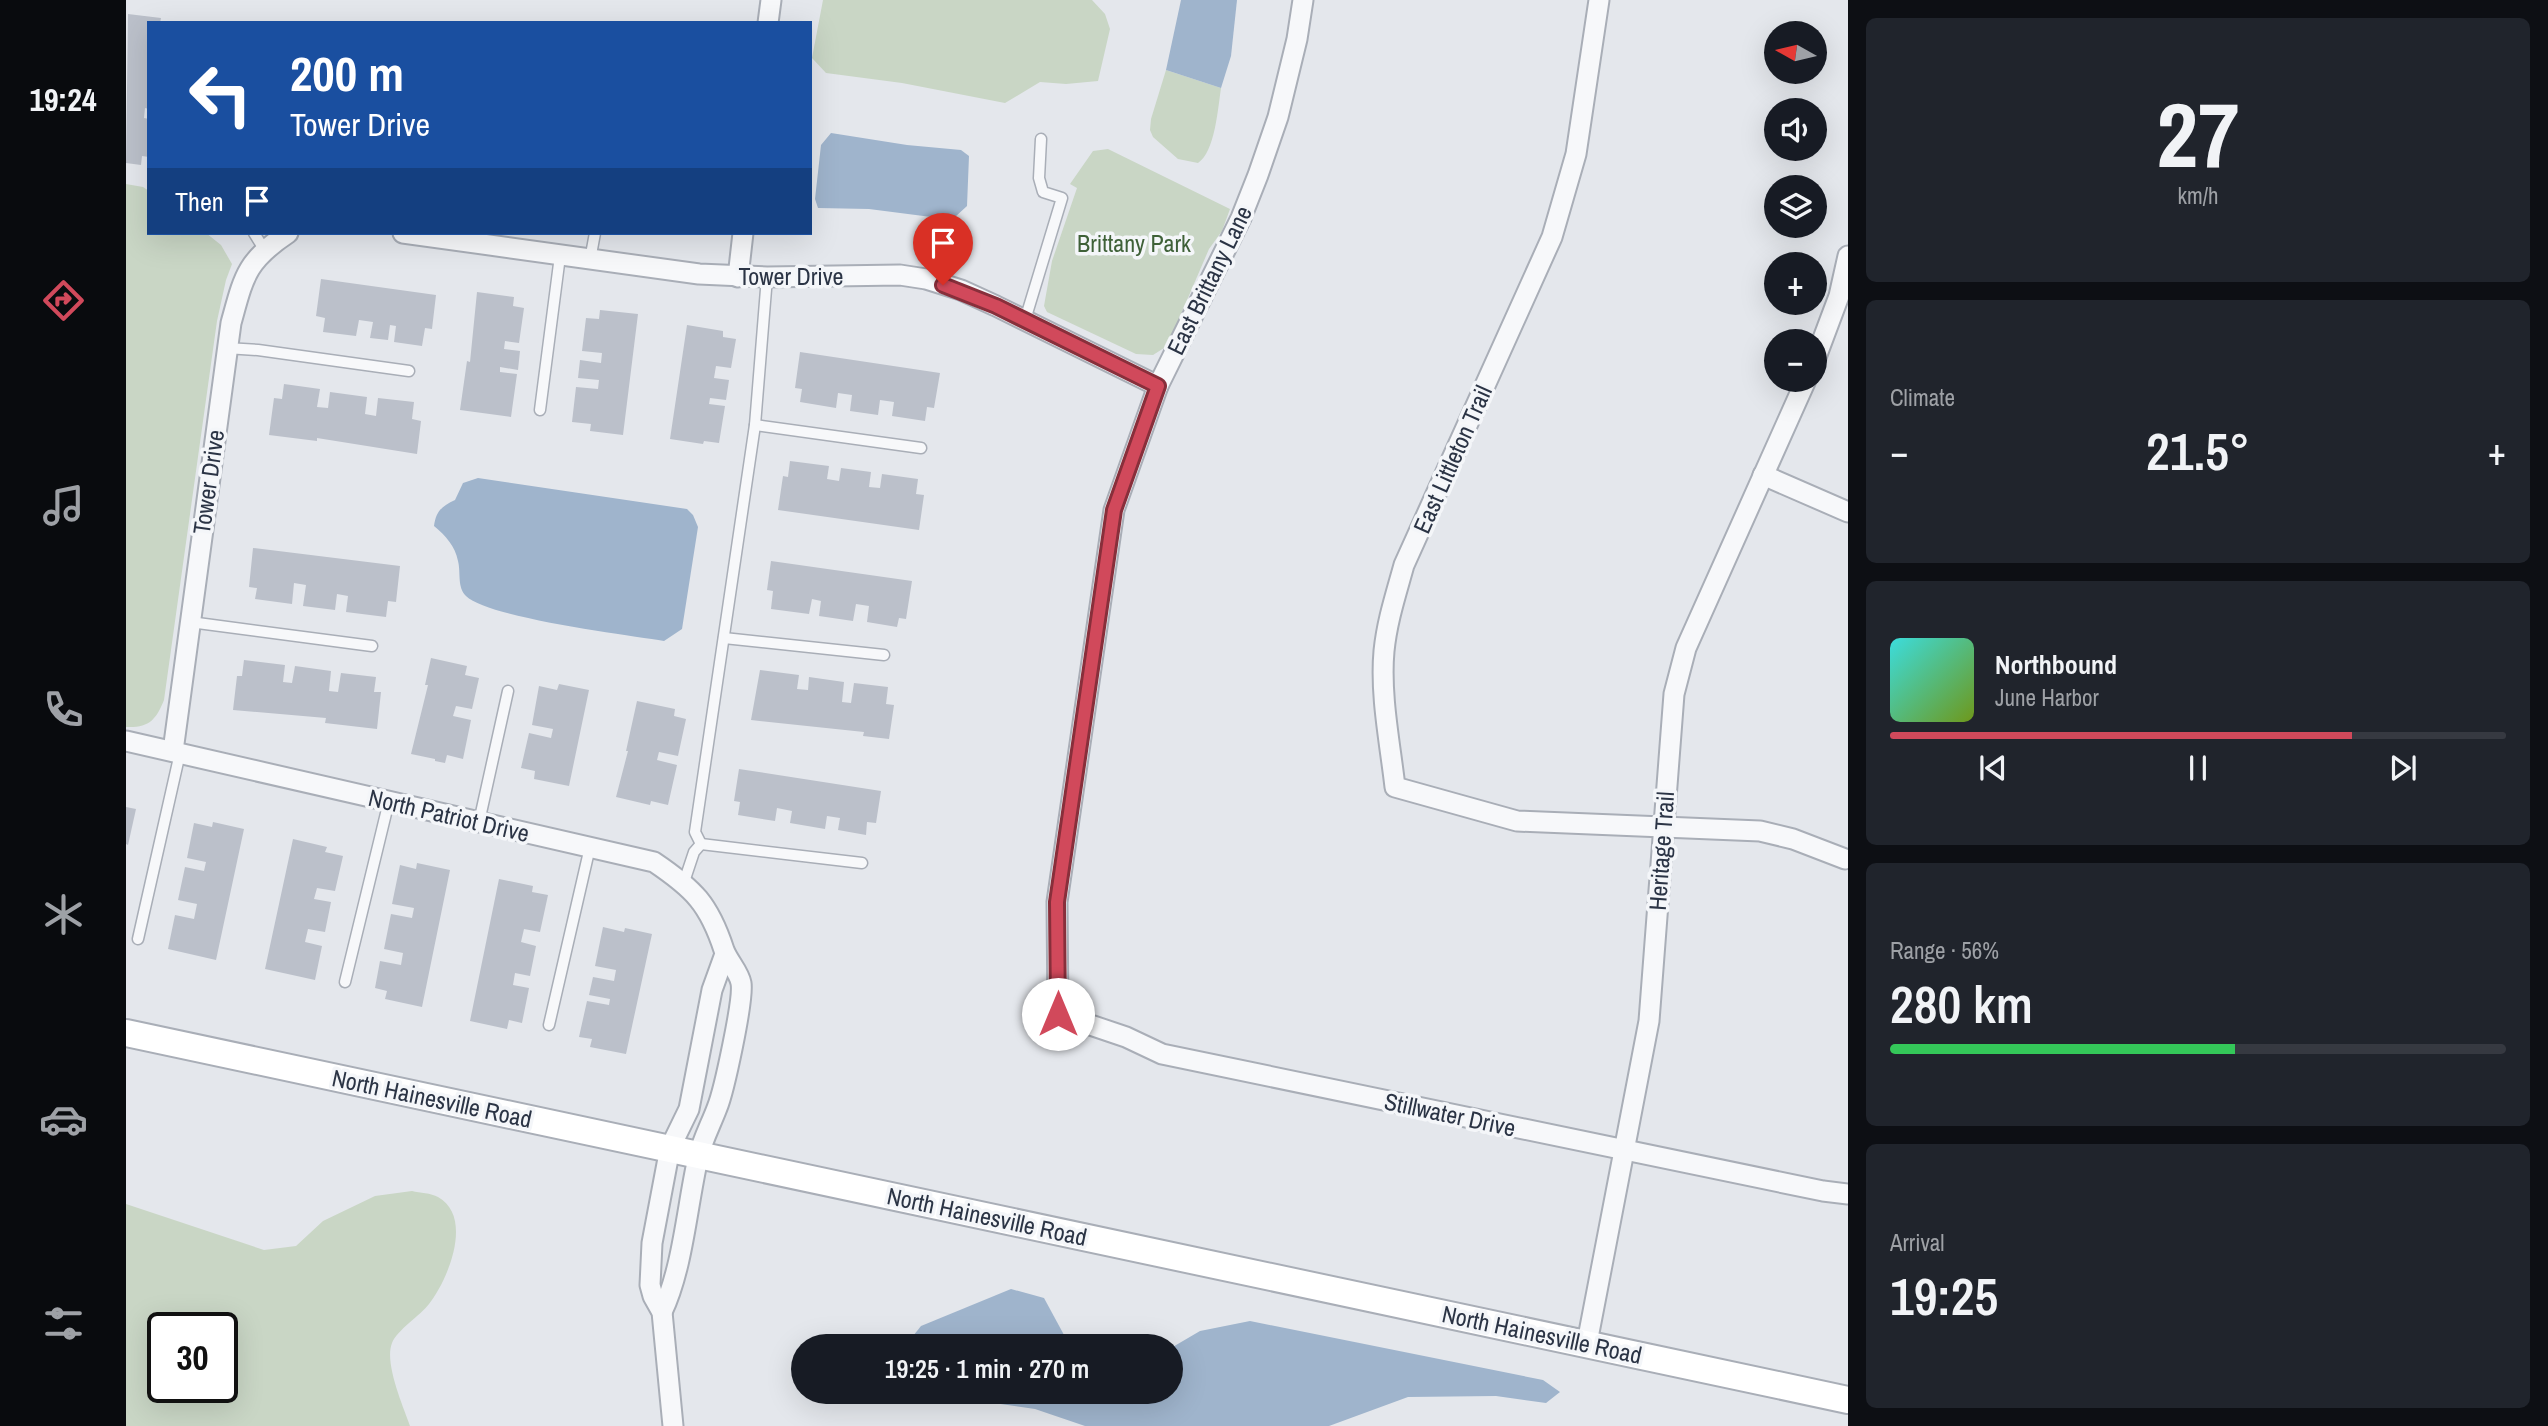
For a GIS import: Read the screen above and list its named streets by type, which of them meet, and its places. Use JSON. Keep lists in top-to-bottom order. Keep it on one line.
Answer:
{"streets":{"main road":["North Hainesville Road"],"street":["Tower Drive","East Brittany Lane","East Littleton Trail","North Patriot Drive","Heritage Trail","Stillwater Drive"]},"crossings":[["Tower Drive","East Brittany Lane"],["Tower Drive","North Patriot Drive"],["East Brittany Lane","Stillwater Drive"],["East Littleton Trail","Heritage Trail"],["North Patriot Drive","North Hainesville Road"],["Heritage Trail","North Hainesville Road"],["Heritage Trail","Stillwater Drive"]],"parks":["Brittany Park"],"north":"left","page":{"tabs":"19:24","tile":[["27","km/h"],"Climate",["Range · 56%","280 km"],["Arrival","19:25"]],"map_buttons":["+","−"],"turn":["200 m","Tower Drive"],"then":"Then","heat":["−","21.5°","+"],"song":["Northbound","June Harbor"],"limit":"30","trip":"19:25 · 1 min · 270 m"}}
